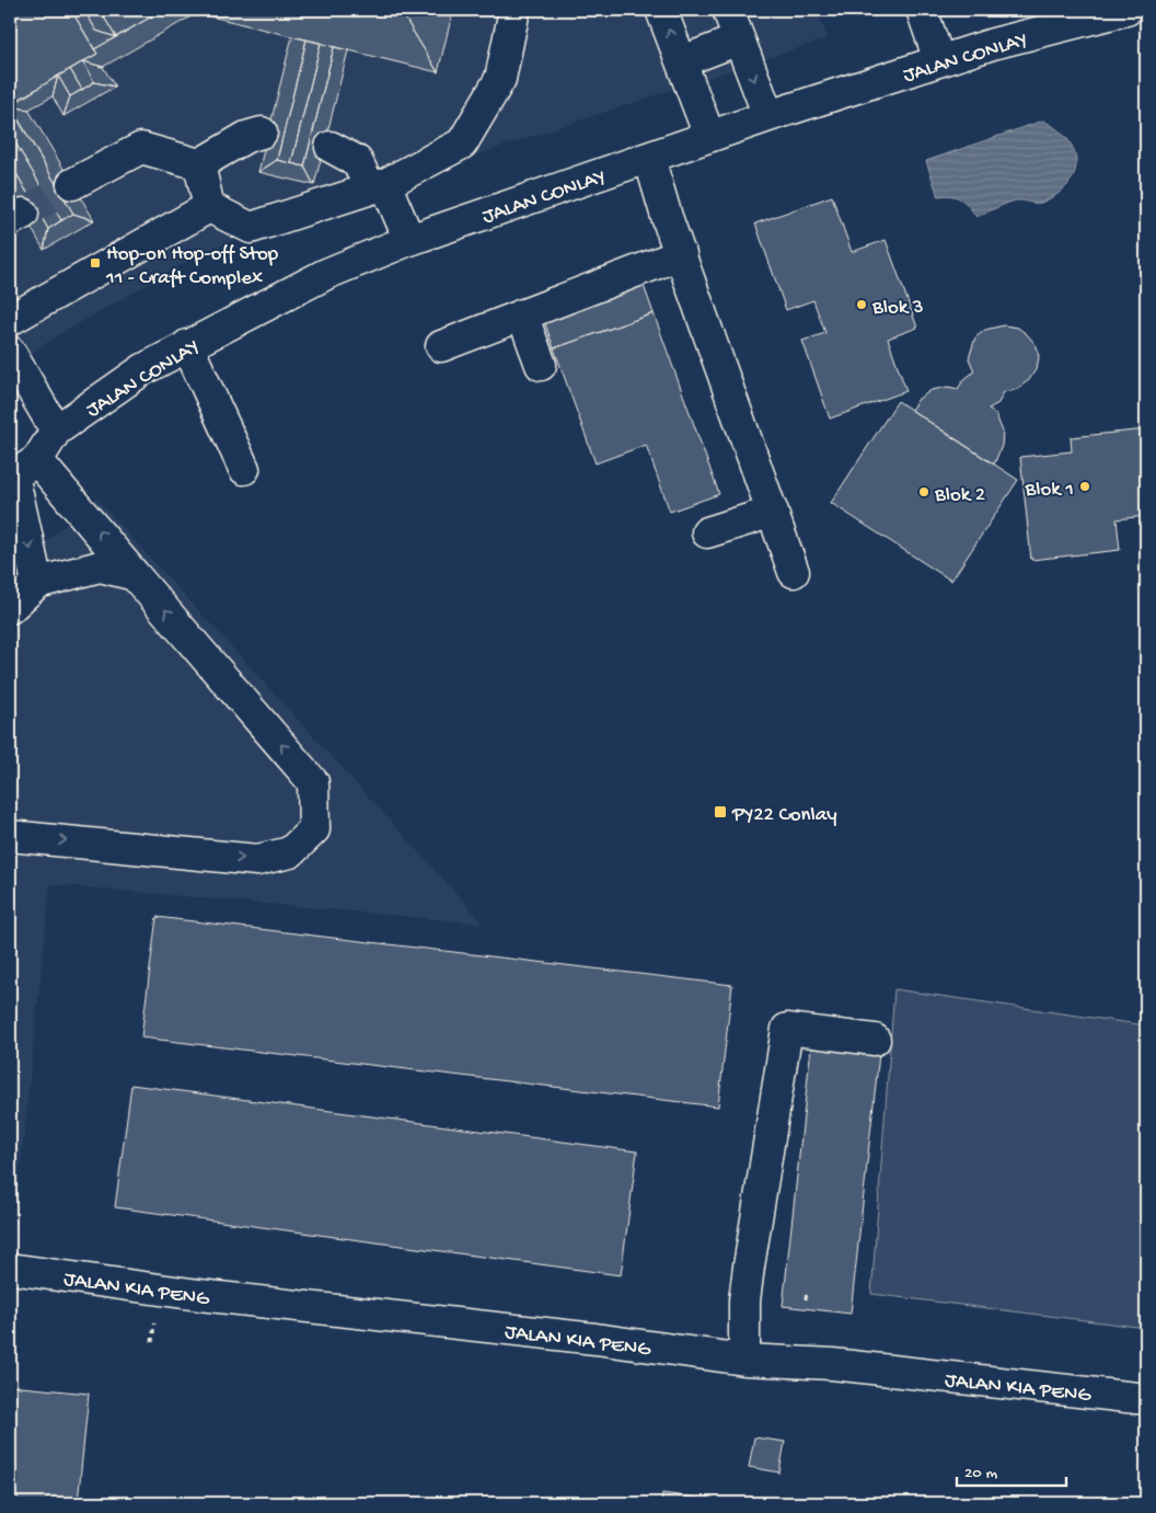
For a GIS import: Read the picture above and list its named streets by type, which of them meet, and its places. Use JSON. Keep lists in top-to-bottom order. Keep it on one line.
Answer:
{"streets":{"street":["JALAN CONLAY","JALAN KIA PENG"]},"places":{"transit":["Hop-on Hop-off Stop 11 - Craft Complex","PY22 Conlay"],"other":["Blok 3","Blok 1","Blok 2"]},"scale_bar":"20 m"}
